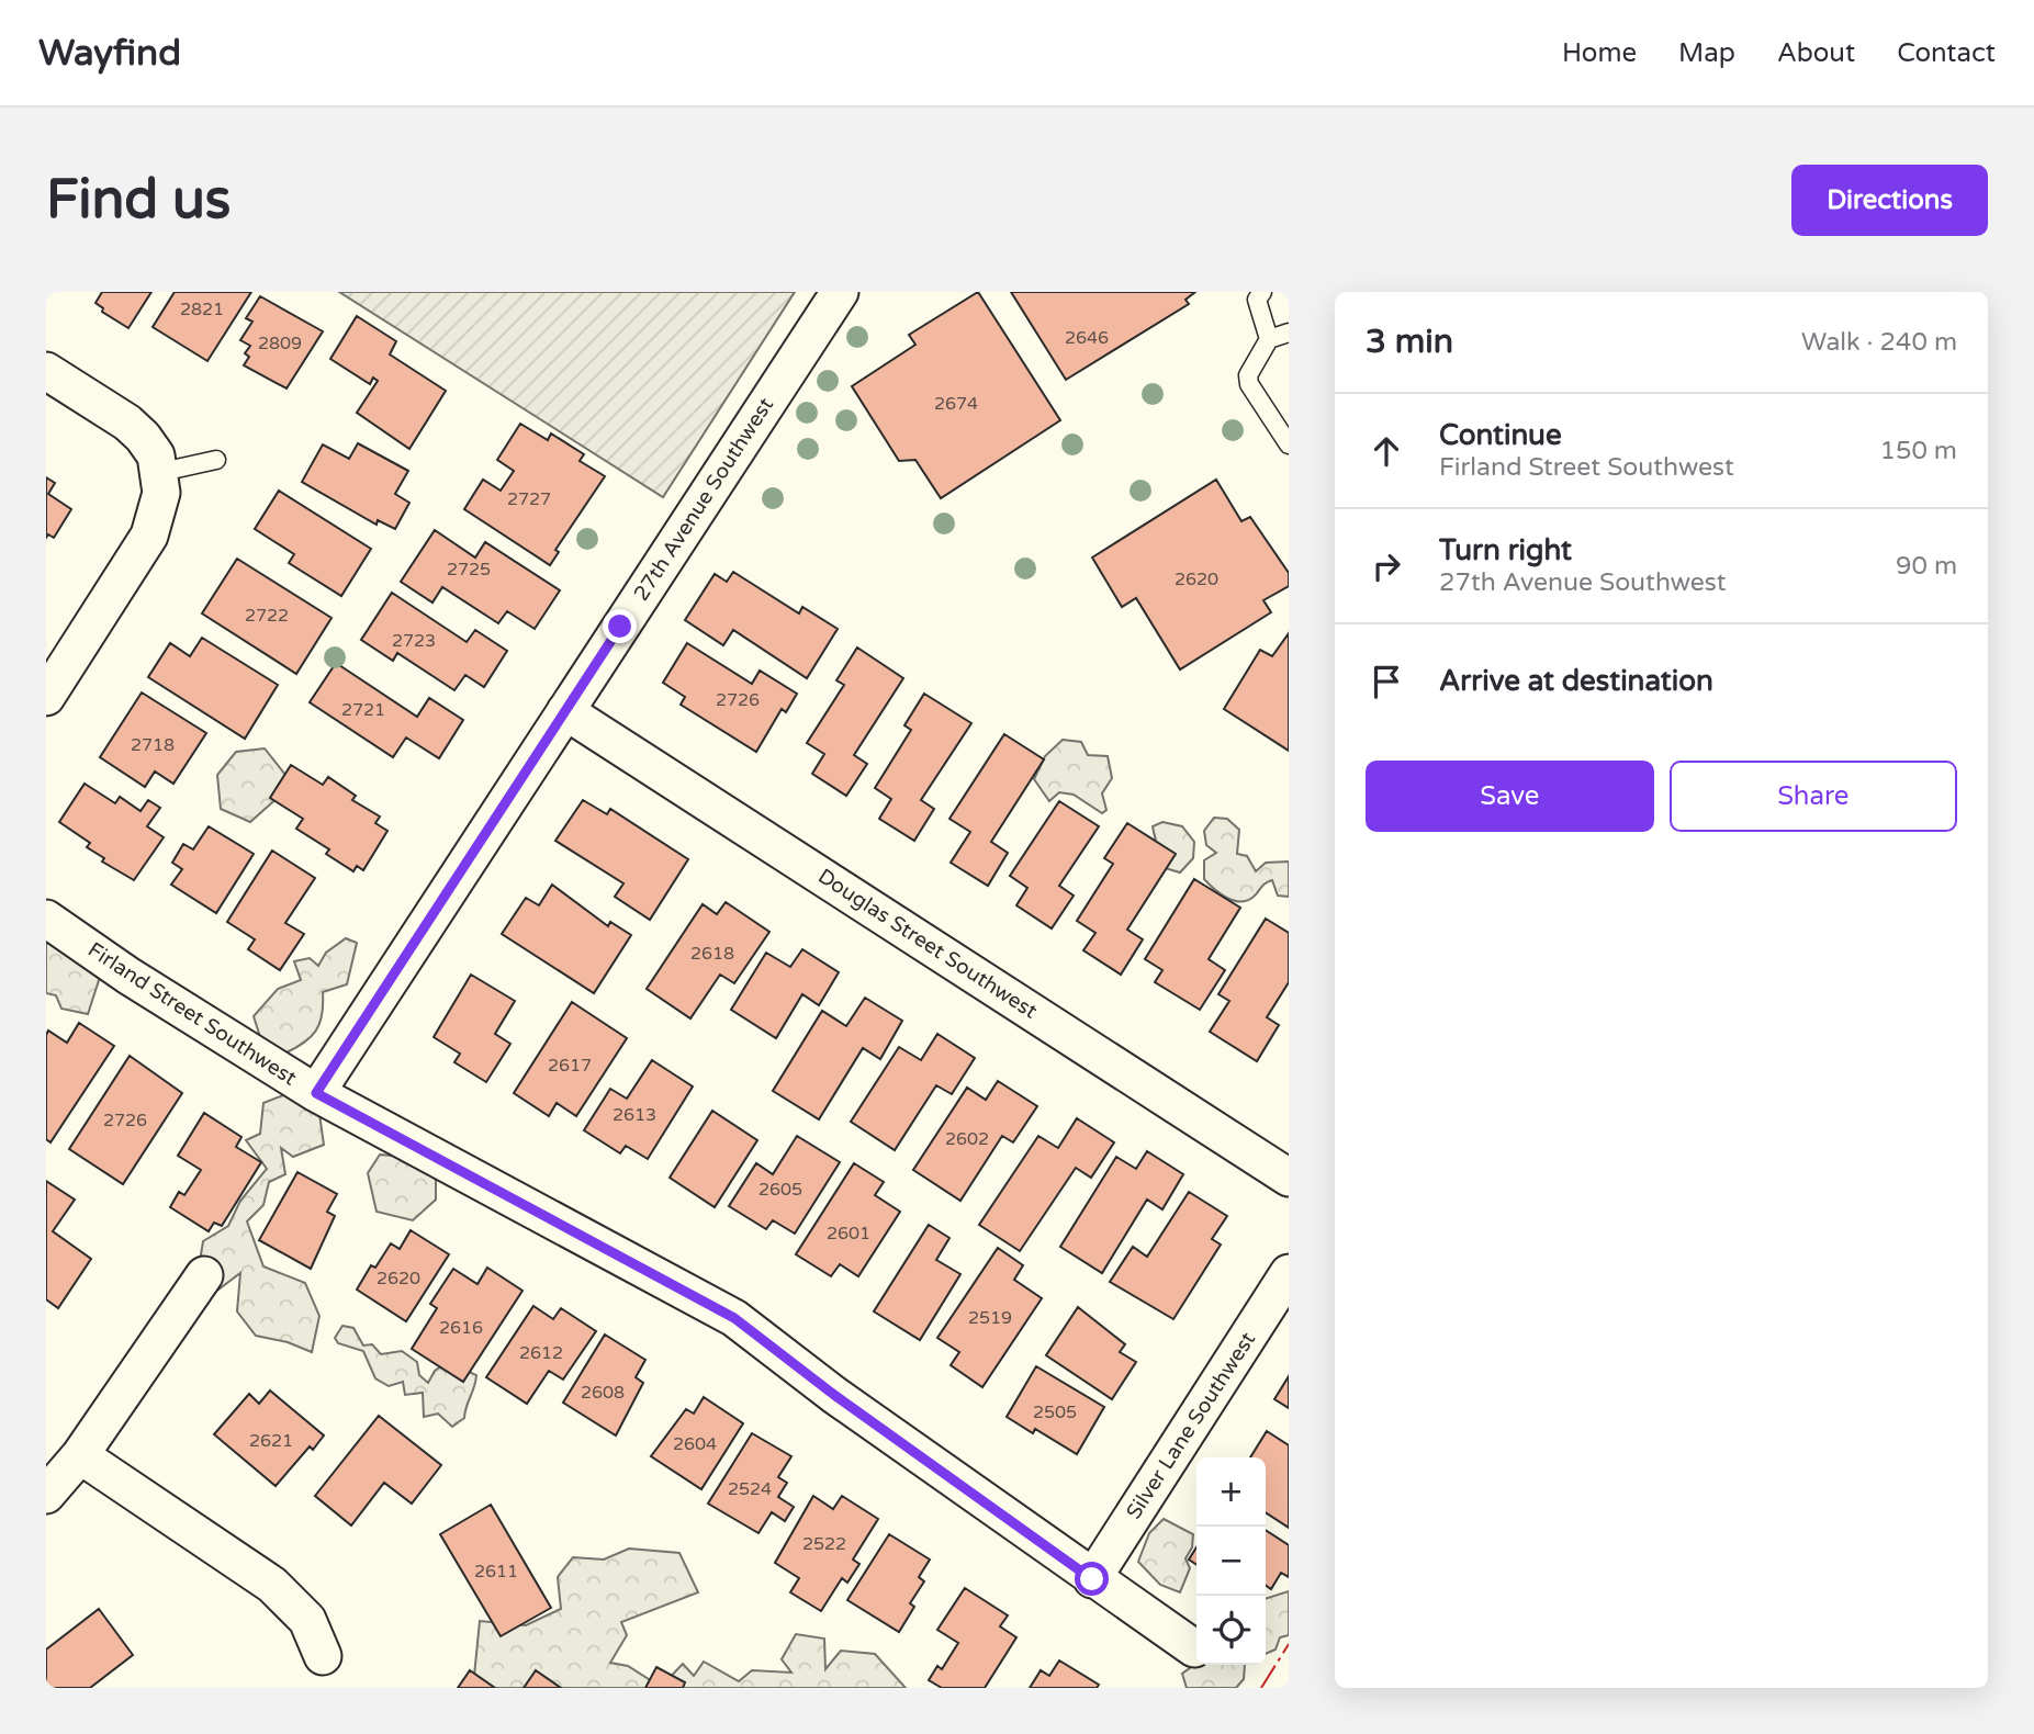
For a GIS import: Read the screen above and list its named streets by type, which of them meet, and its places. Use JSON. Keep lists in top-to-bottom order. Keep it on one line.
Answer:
{"streets":{"street":["27th Avenue Southwest","Douglas Street Southwest","Firland Street Southwest","Silver Lane Southwest"]},"crossings":[["27th Avenue Southwest","Douglas Street Southwest"],["27th Avenue Southwest","Firland Street Southwest"],["Firland Street Southwest","Silver Lane Southwest"]],"house_numbers":["2821","2646","2809","2674","2727","2725","2620","2722","2723","2726","2721","2718","2618","2617","2613","2726","2602","2605","2601","2620","2519","2616","2612","2608","2505","2621","2604","2524","2522","2611"],"page":{"header":"Wayfind","nav":["Home","Map","About","Contact"],"buttons":["Directions",["Save","Share"]],"title":"Find us","heading":["3 min","Walk · 240 m"],"list":[["Continue","Firland Street Southwest","150 m"],["Turn right","27th Avenue Southwest","90 m"],"Arrive at destination"],"map_buttons":["+","−"]}}
